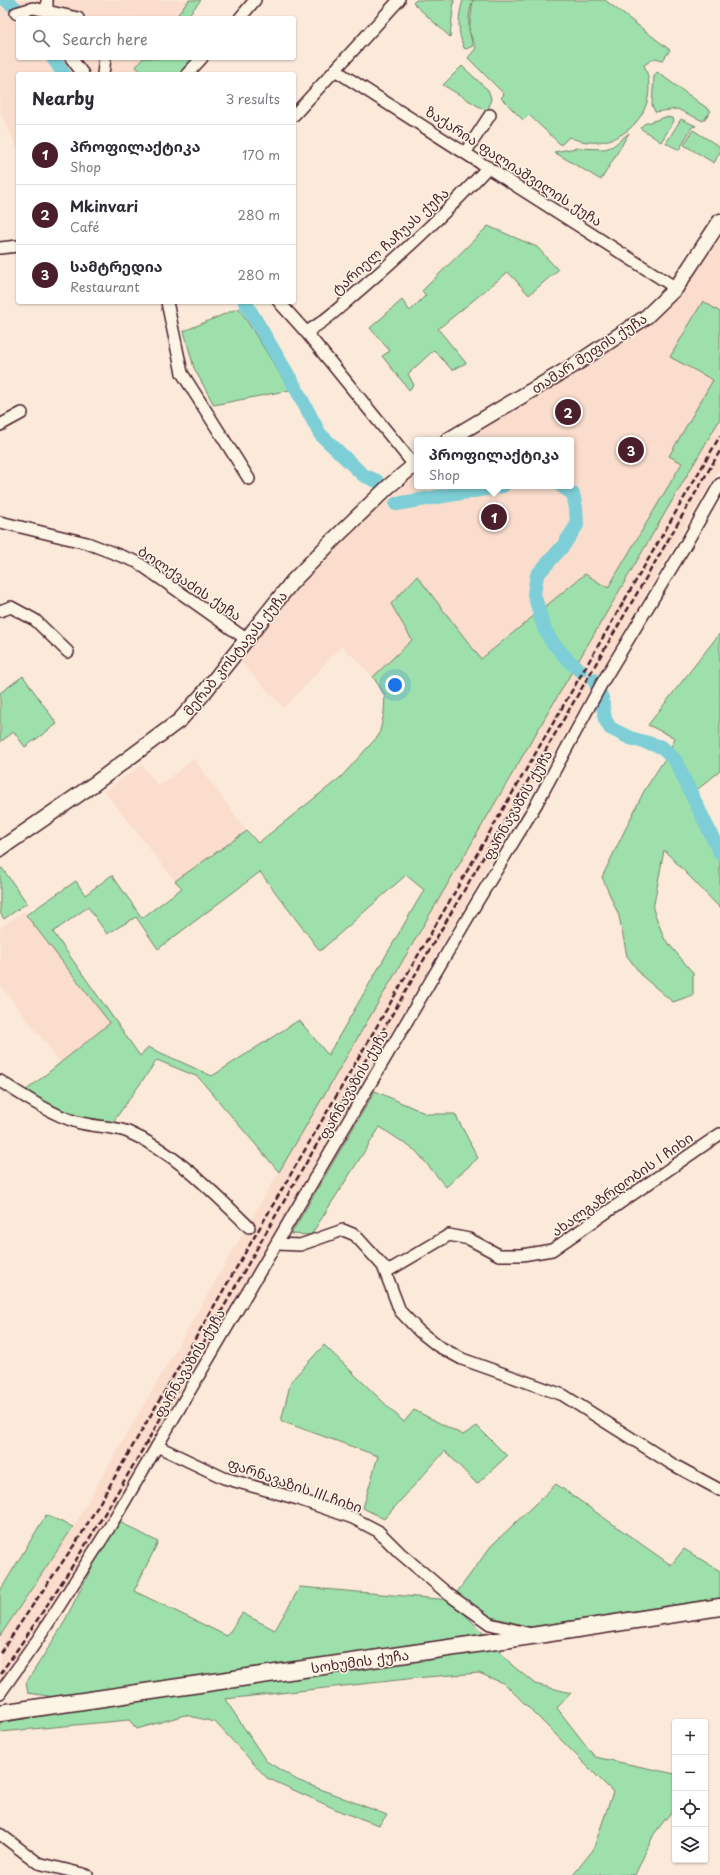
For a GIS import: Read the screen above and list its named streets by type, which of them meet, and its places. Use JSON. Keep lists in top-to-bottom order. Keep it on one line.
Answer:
{"streets":{"highway":["სოხუმის ქუჩა"],"main road":["თამარ მეფის ქუჩა","მერაბ კოსტავას ქუჩა"],"street":["ზაქარია ფალიაშვილის ქუჩა","ტარიელ ჩაჩუას ქუჩა","ბოლქვაძის ქუჩა","ფარნავაზის ქუჩა","ახალგაზრდობის I ჩიხი","ფარნავაზის III ჩიხი"]},"crossings":[["ზაქარია ფალიაშვილის ქუჩა","ტარიელ ჩაჩუას ქუჩა"],["ზაქარია ფალიაშვილის ქუჩა","თამარ მეფის ქუჩა"],["ბოლქვაძის ქუჩა","მერაბ კოსტავას ქუჩა"],["ფარნავაზის ქუჩა","ფარნავაზის III ჩიხი"],["ფარნავაზის III ჩიხი","სოხუმის ქუჩა"]],"page":{"search":"Search here","heading":["Nearby","3 results"],"list":[{"mark":"1","name":"პროფილაქტიკა","note":"Shop","value":"170 m"},{"mark":"2","name":"Mkinvari","note":"Café","value":"280 m"},{"mark":"3","name":"სამტრედია","note":"Restaurant","value":"280 m"}],"pins":["2","3","1"],"popup":["პროფილაქტიკა","Shop"],"map_buttons":["+","−"]}}
